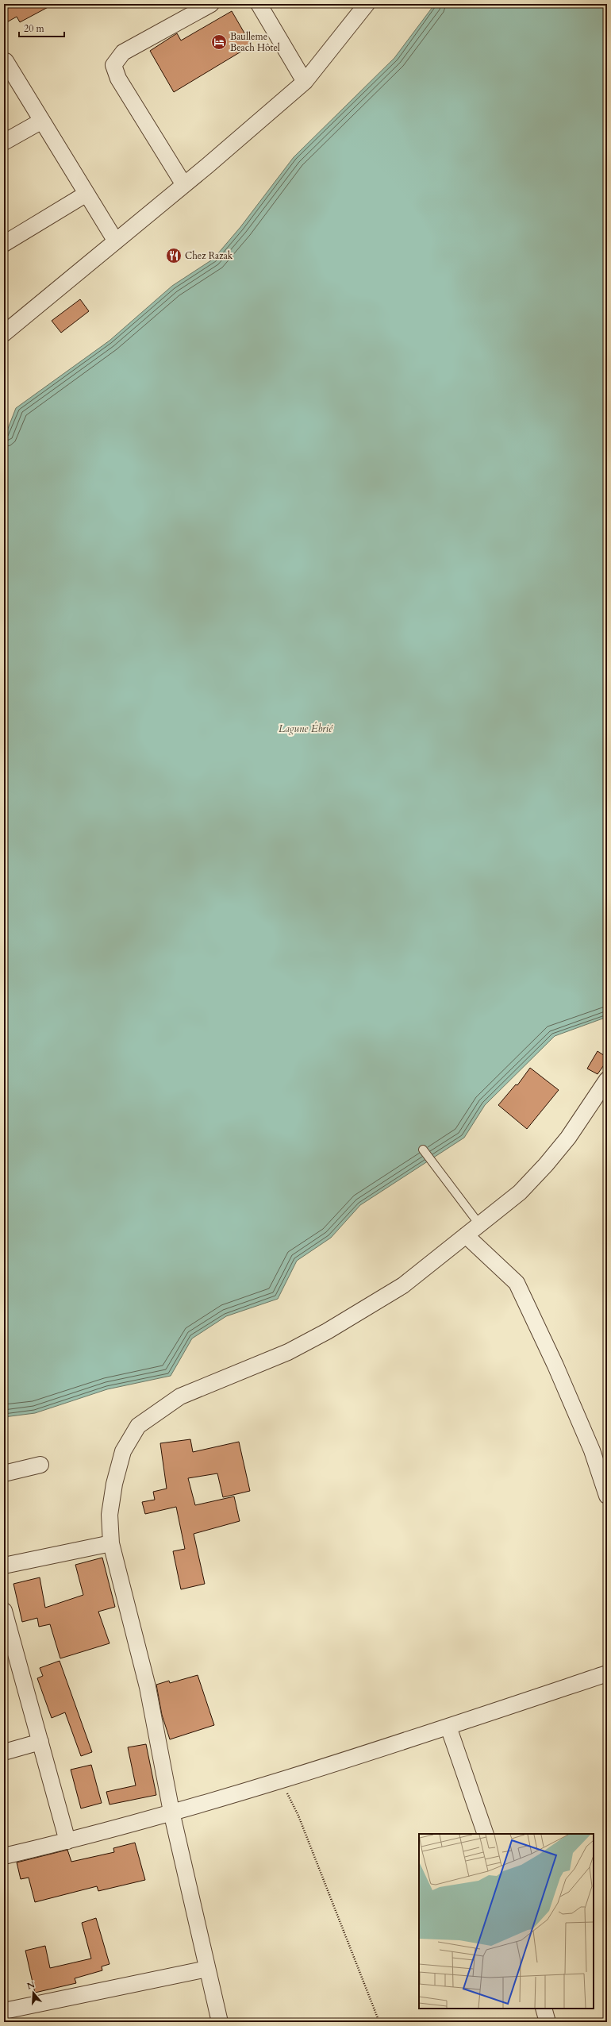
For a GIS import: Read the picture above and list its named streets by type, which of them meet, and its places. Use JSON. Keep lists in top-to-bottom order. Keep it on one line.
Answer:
{"water":["Lagune Ébrié"],"places":{"hotel":["Baulleme Beach Hôtel"],"restaurant":["Chez Razak"]},"scale_bar":"20 m","north":"top"}
